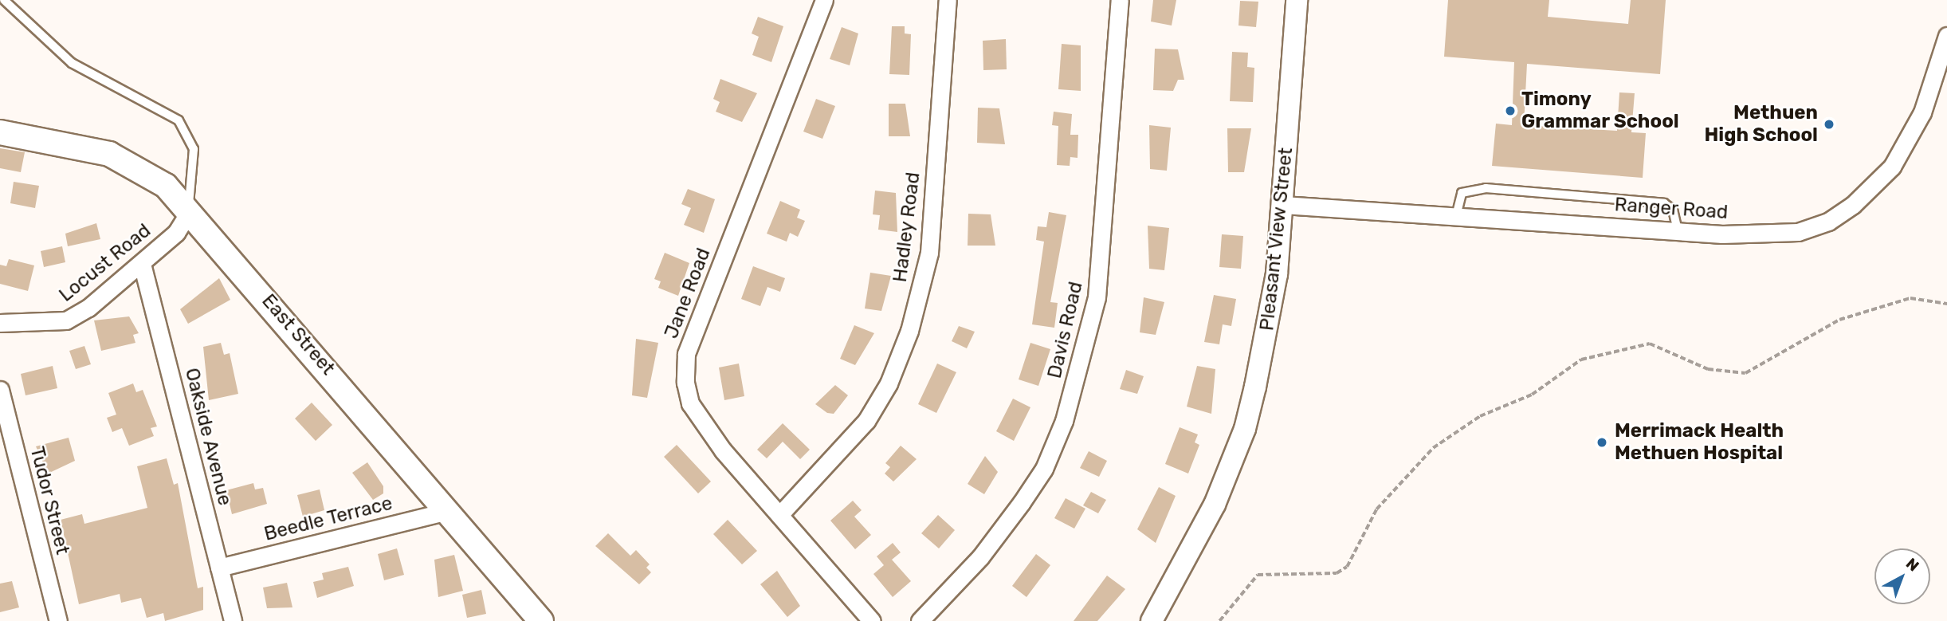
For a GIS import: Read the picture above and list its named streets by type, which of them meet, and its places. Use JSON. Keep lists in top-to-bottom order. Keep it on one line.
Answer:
{"streets":{"main road":["East Street"],"street":["Ranger Road","Hadley Road","Pleasant View Street","Locust Road","Jane Road","Davis Road","Oakside Avenue","Tudor Street","Beedle Terrace"]},"crossings":[["Ranger Road","Pleasant View Street"],["Hadley Road","Jane Road"],["Locust Road","East Street"],["Locust Road","Oakside Avenue"],["East Street","Beedle Terrace"],["Oakside Avenue","Beedle Terrace"]],"places":["Timony Grammar School","Methuen High School","Merrimack Health Methuen Hospital"],"north":"top right"}
